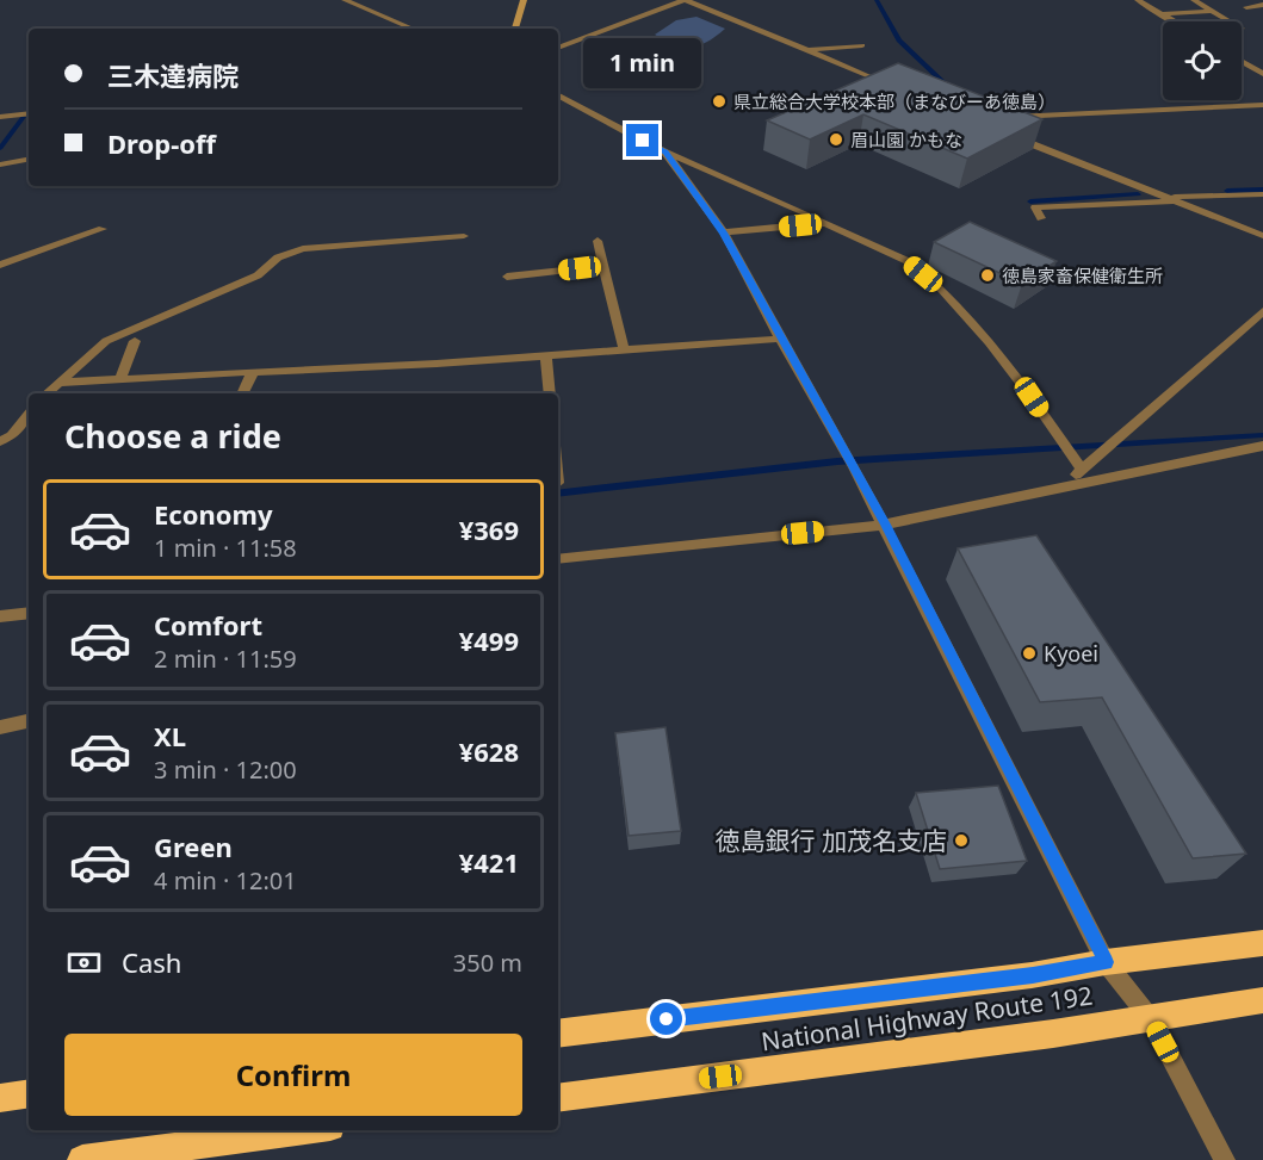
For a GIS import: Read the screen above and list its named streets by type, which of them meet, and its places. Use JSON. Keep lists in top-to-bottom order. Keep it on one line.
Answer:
{"streets":{"highway":["National Highway Route 192"]},"places":["県立総合大学校本部（まなびーあ徳島）","眉山園 かもな","徳島家畜保健衛生所","Kyoei","徳島銀行 加茂名支店"],"page":{"banner":["三木達病院","Drop-off"],"bubble":"1 min","heading":"Choose a ride","list":[{"name":"Economy","note":"1 min · 11:58","value":"¥369"},{"name":"Comfort","note":"2 min · 11:59","value":"¥499"},{"name":"XL","note":"3 min · 12:00","value":"¥628"},{"name":"Green","note":"4 min · 12:01","value":"¥421"}],"pay":["Cash","350 m"],"buttons":"Confirm"}}
